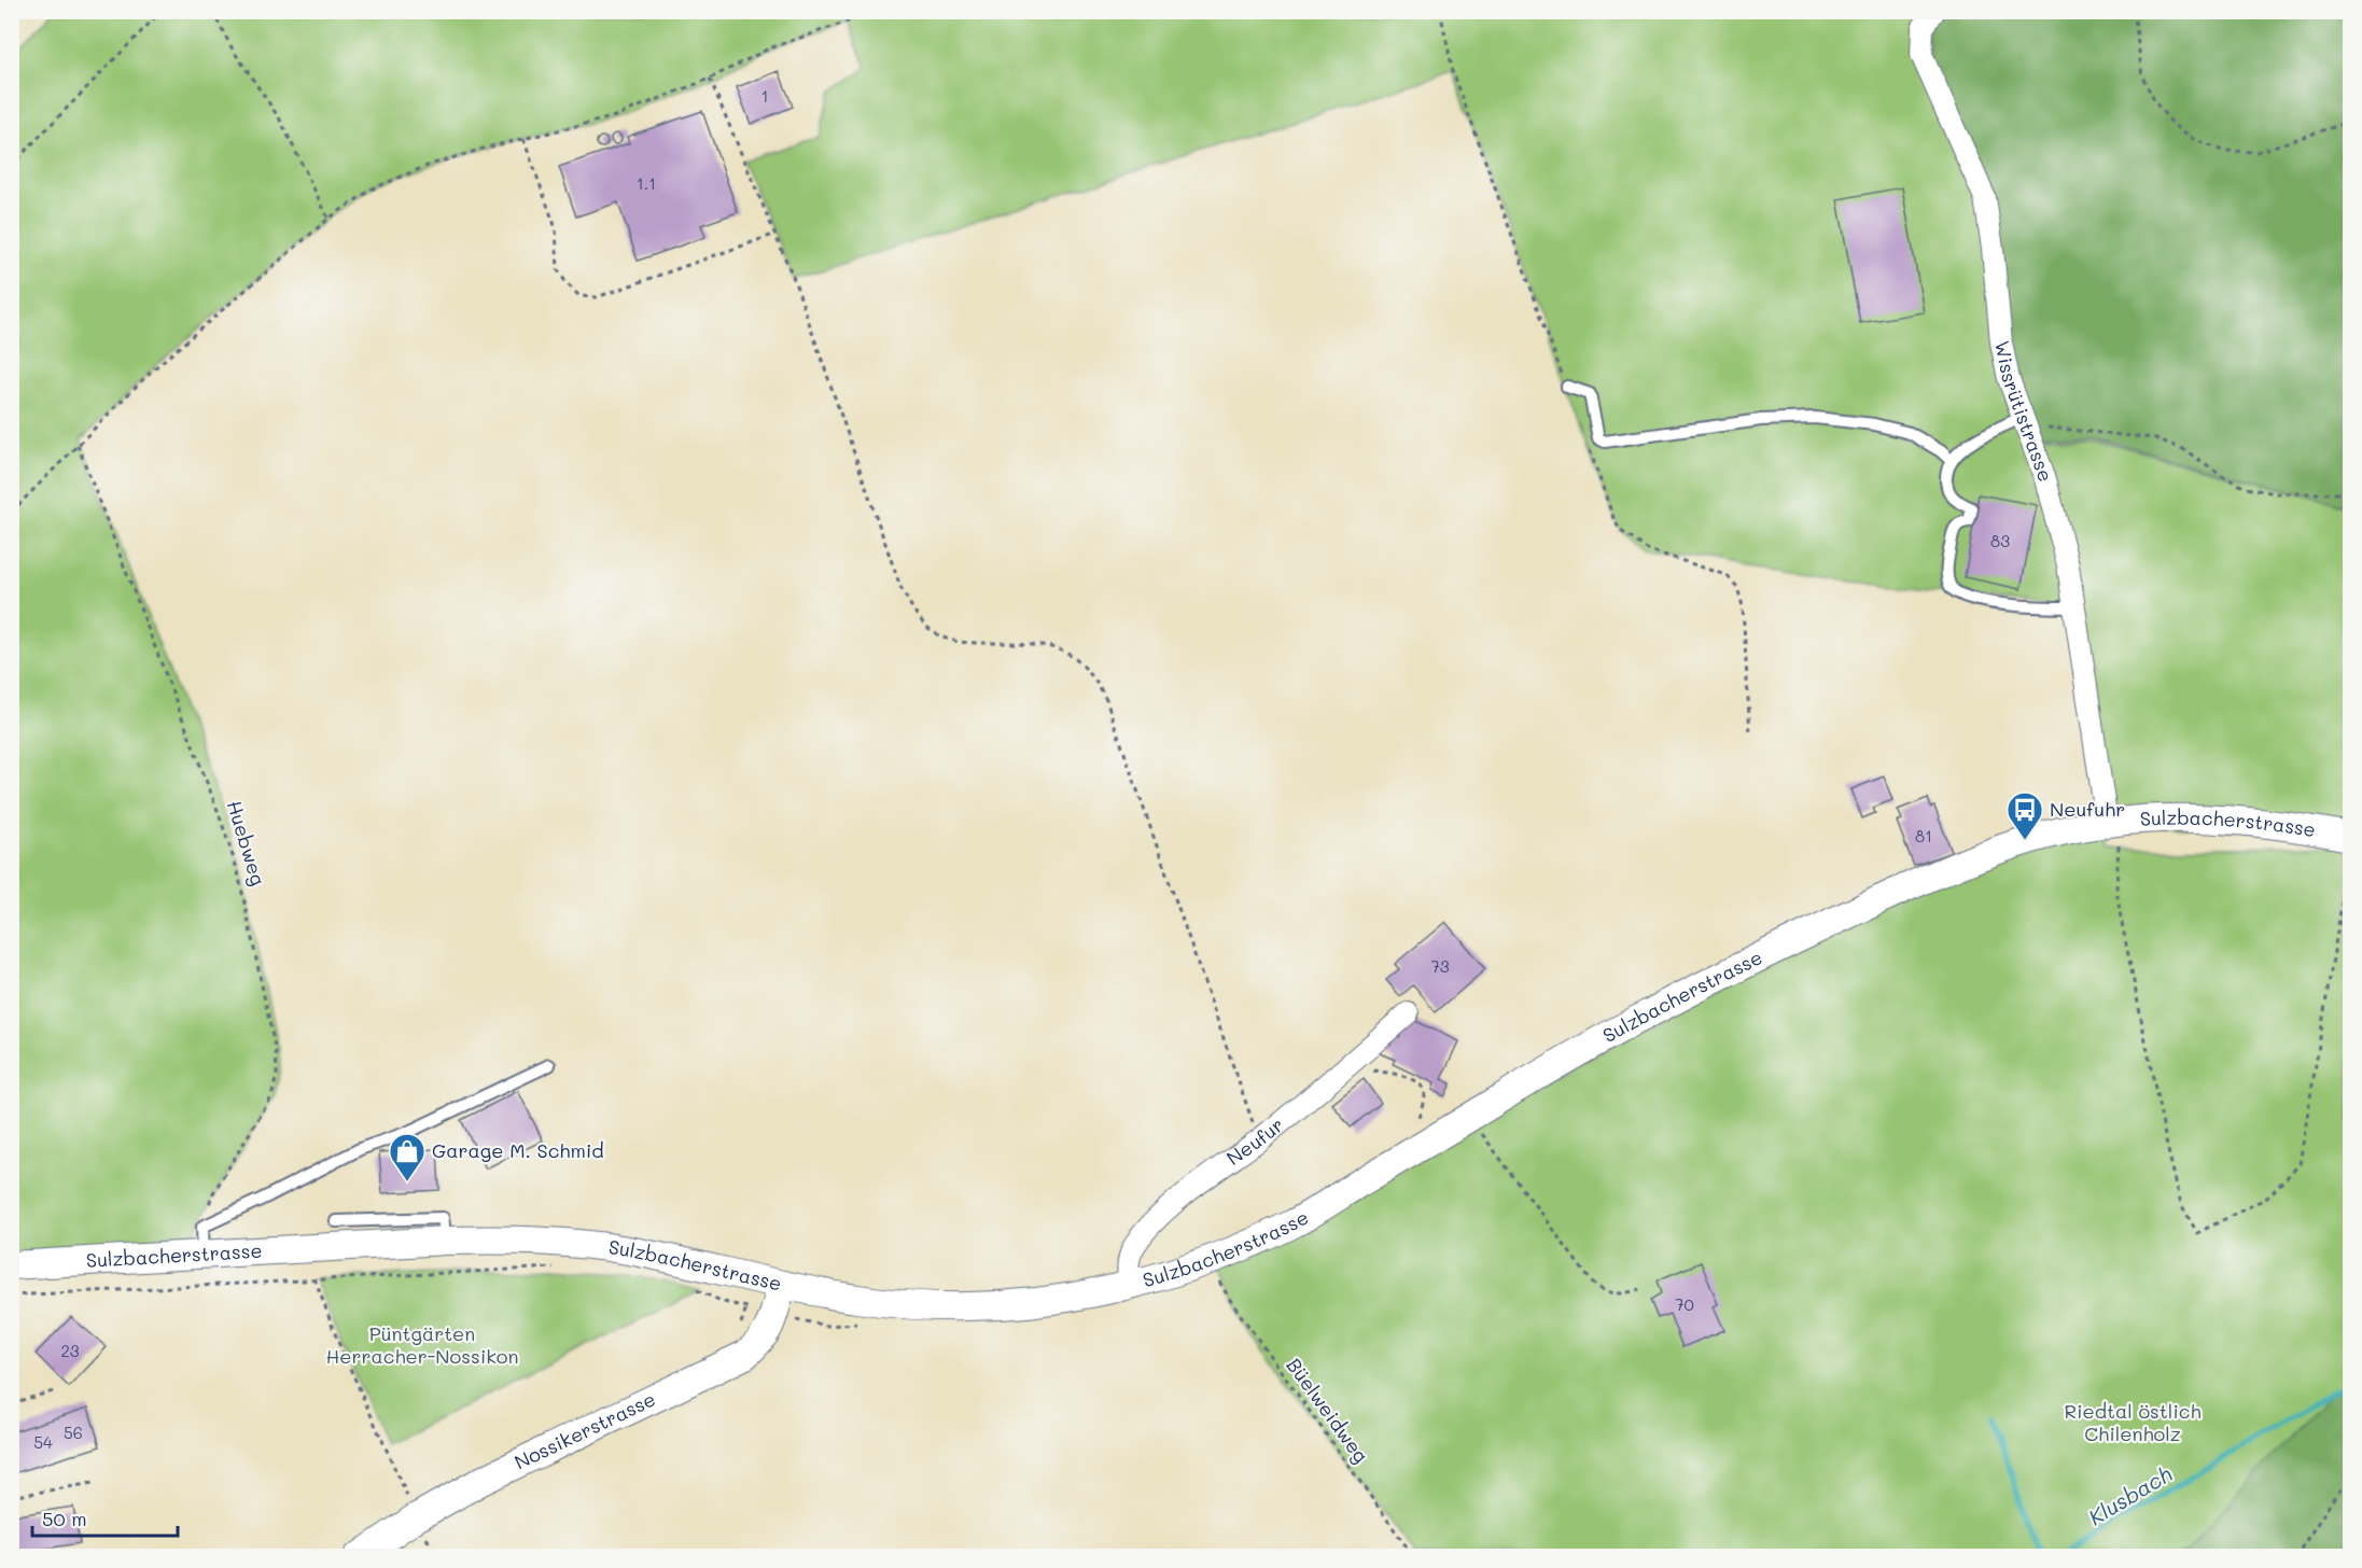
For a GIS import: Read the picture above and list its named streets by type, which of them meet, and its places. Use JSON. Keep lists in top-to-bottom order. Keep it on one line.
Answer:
{"streets":{"street":["Wissrütistrasse","Sulzbacherstrasse","Neufur","Nossikerstrasse"],"path":["Huebweg","Büelweidweg"]},"crossings":[["Wissrütistrasse","Sulzbacherstrasse"],["Sulzbacherstrasse","Neufur"],["Sulzbacherstrasse","Nossikerstrasse"]],"water":["Klusbach"],"parks":["Püntgärten Herracher-Nossikon","Riedtal östlich Chilenholz"],"places":{"bus stop":["Neufuhr"],"shop":["Garage M. Schmid"]},"house_numbers":["1","1.1","83","81","73","70","23","56","54"],"scale_bar":"50 m"}
